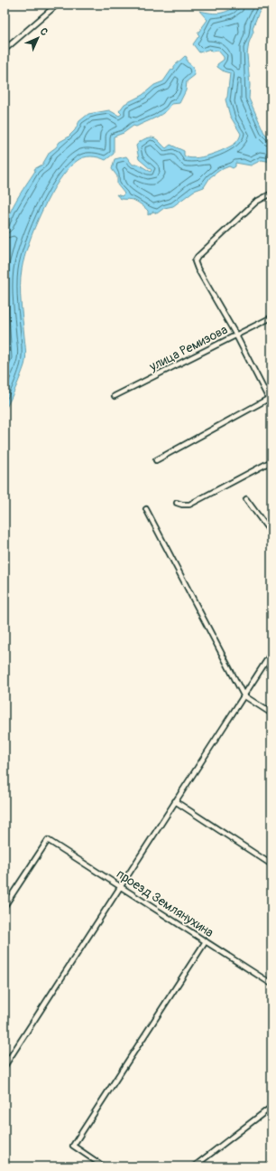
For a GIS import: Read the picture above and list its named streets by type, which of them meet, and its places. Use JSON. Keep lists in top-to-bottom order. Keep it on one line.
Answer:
{"streets":{"street":["улица Ремизова","проезд Землянухина"]},"north":"top right"}
